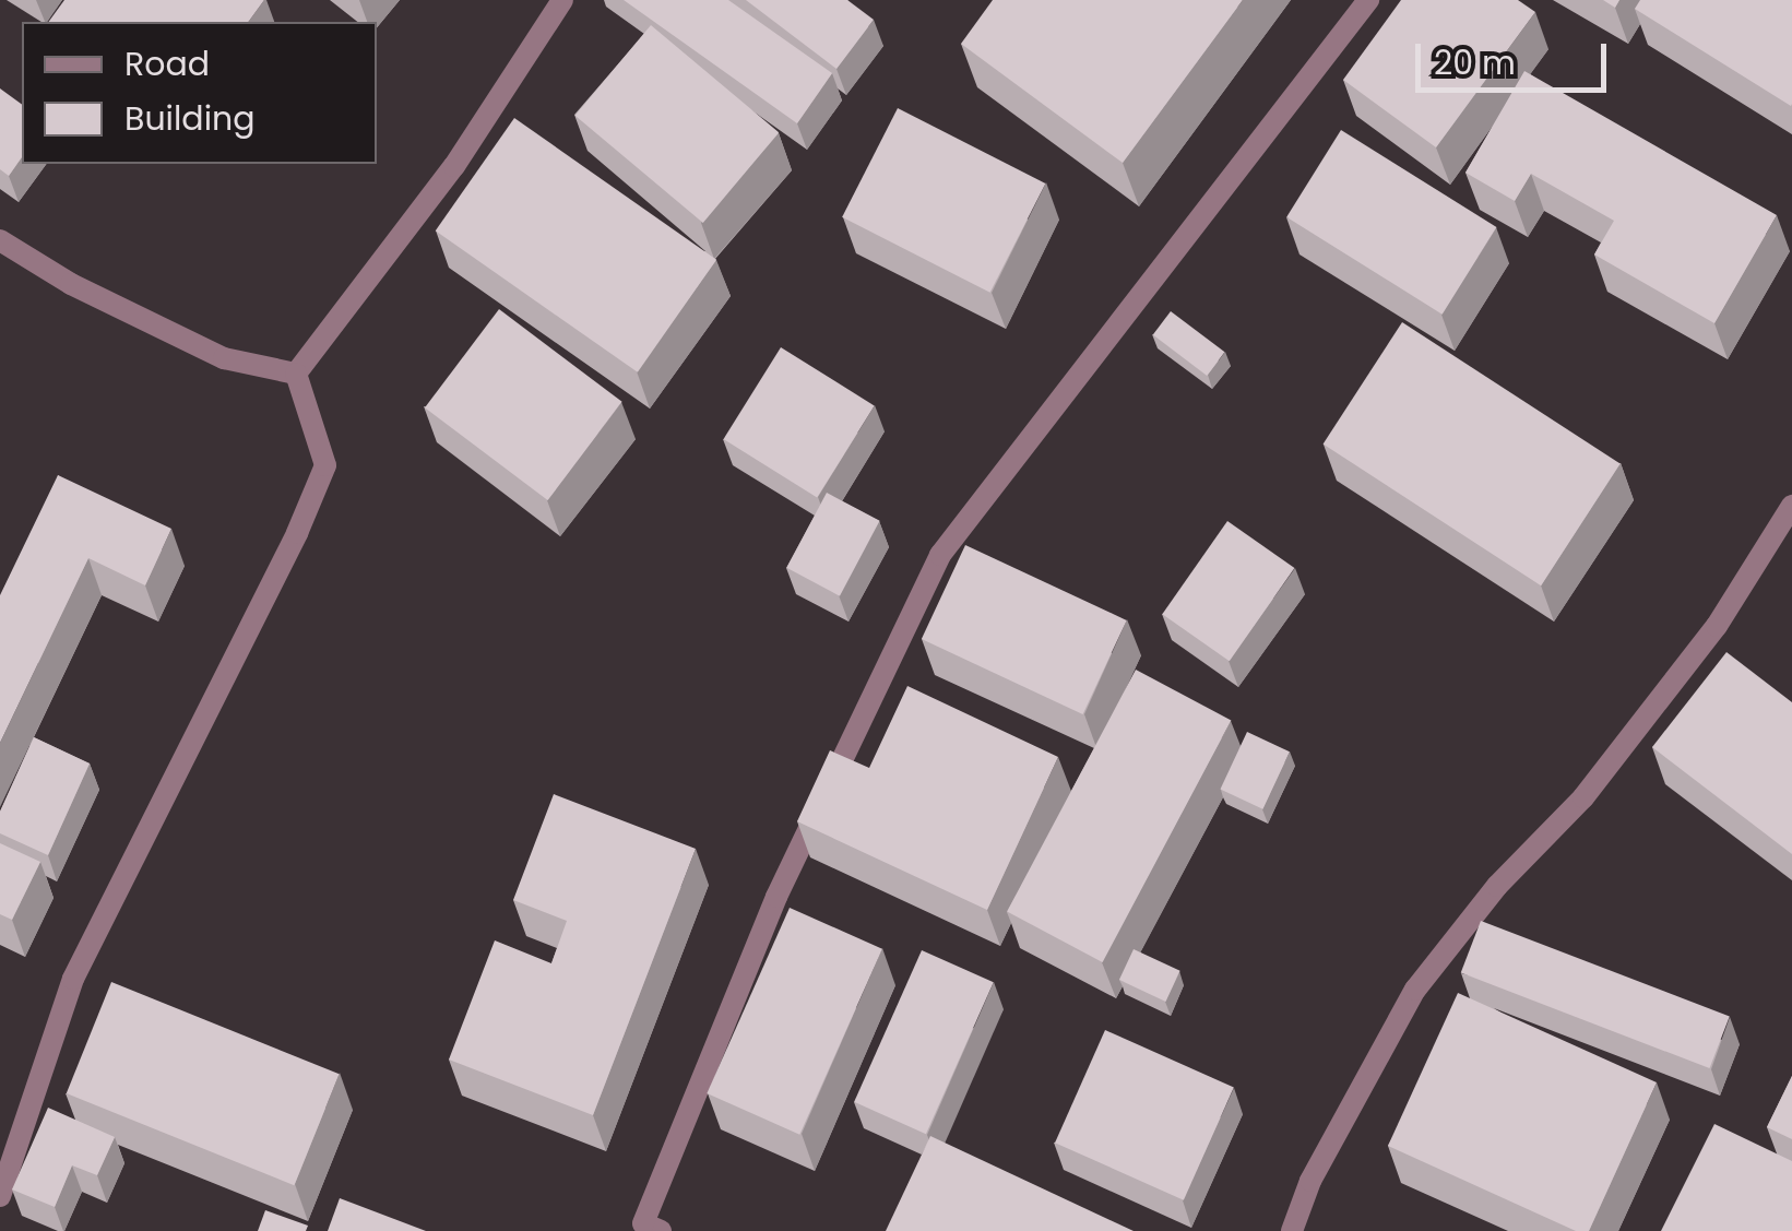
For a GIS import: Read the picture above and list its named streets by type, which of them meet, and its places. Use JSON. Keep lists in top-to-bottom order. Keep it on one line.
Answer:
{"legend":["Road","Building"],"scale_bar":"20 m"}
